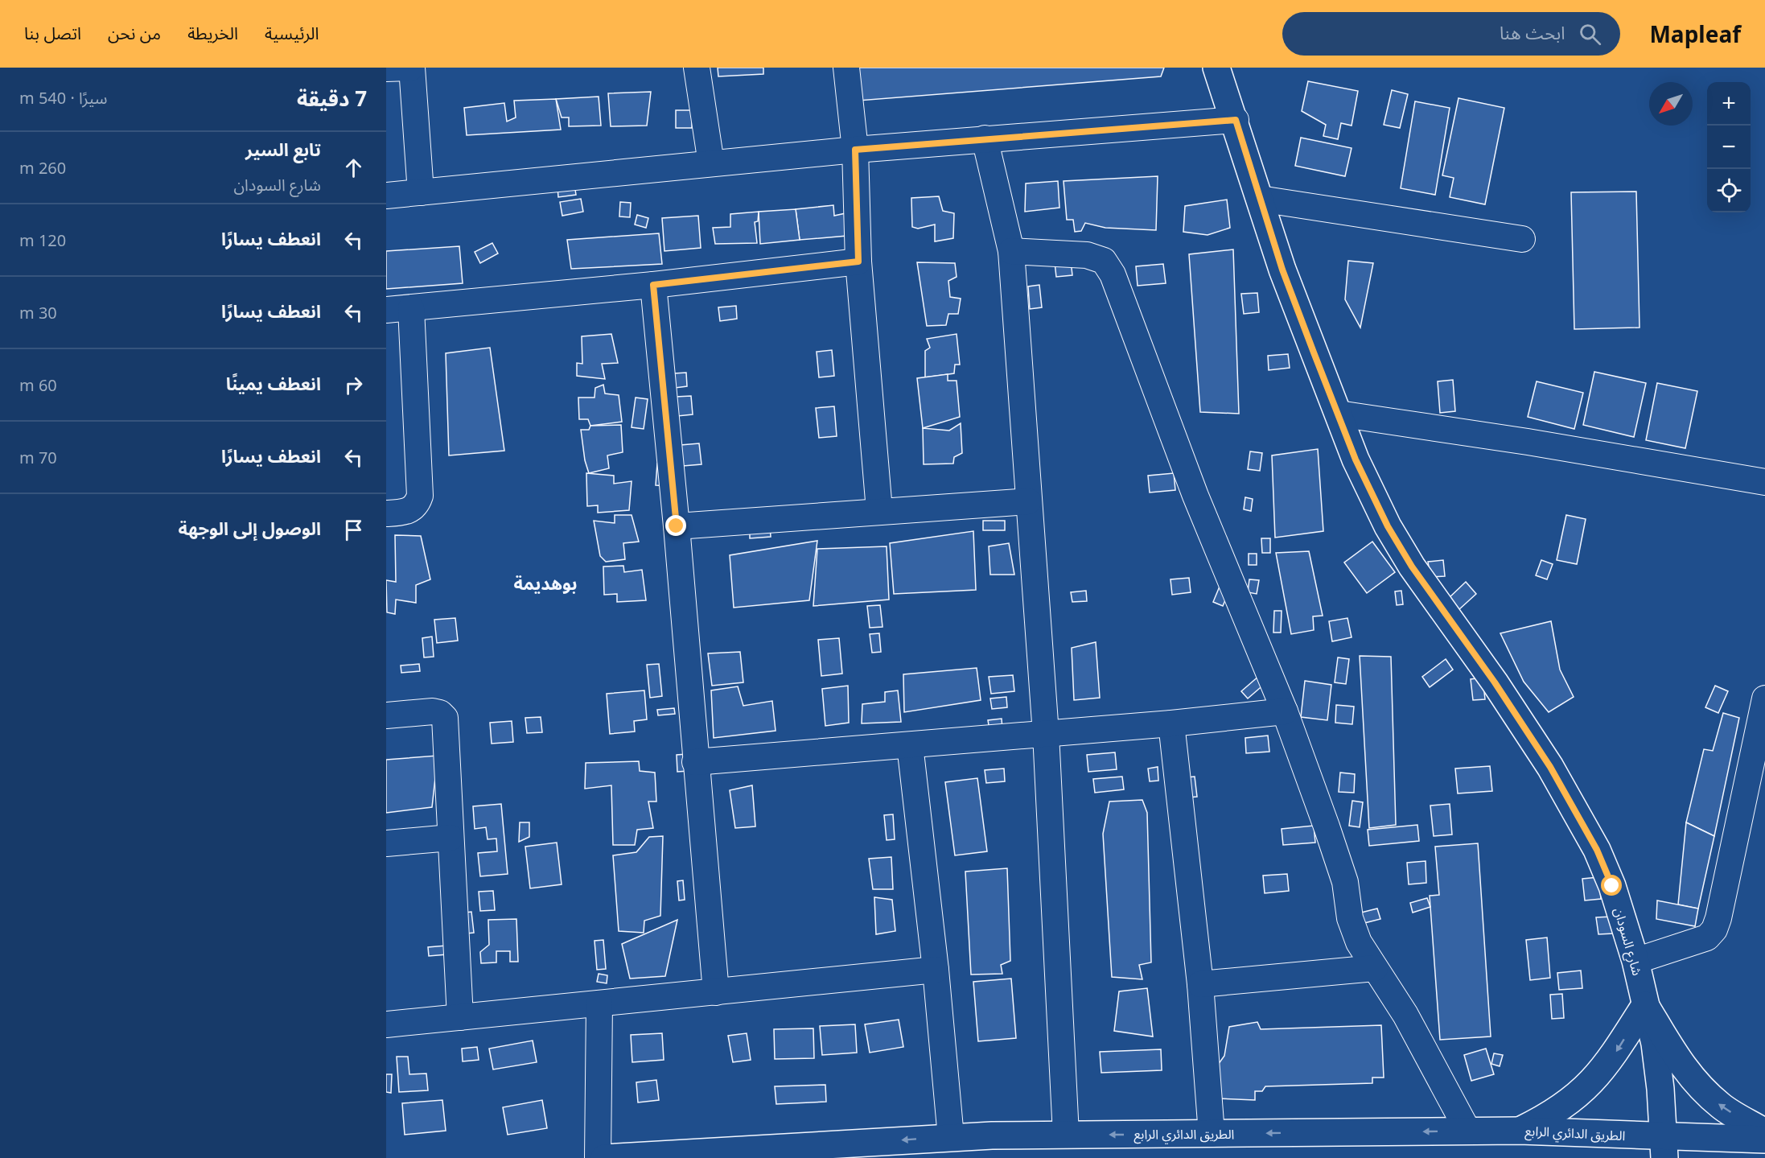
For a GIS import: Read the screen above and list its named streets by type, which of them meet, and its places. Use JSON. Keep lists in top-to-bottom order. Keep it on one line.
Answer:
{"streets":{"main road":["شارع السودان","الطريق الدائري الرابع"]},"crossings":[["شارع السودان","الطريق الدائري الرابع"]],"one_way":["الطريق الدائري الرابع"],"districts":["بوهديمة"],"north":"bottom left","page":{"header":"Mapleaf","search":"ابحث هنا","nav":["الرئيسية","الخريطة","من نحن","اتصل بنا"],"heading":["7 دقيقة","سيرًا · 540 m"],"map_buttons":["+","−"],"list":[["تابع السير","شارع السودان","260 m"],["انعطف يسارًا","120 m"],["انعطف يسارًا","30 m"],["انعطف يمينًا","60 m"],["انعطف يسارًا","70 m"],"الوصول إلى الوجهة"]}}
